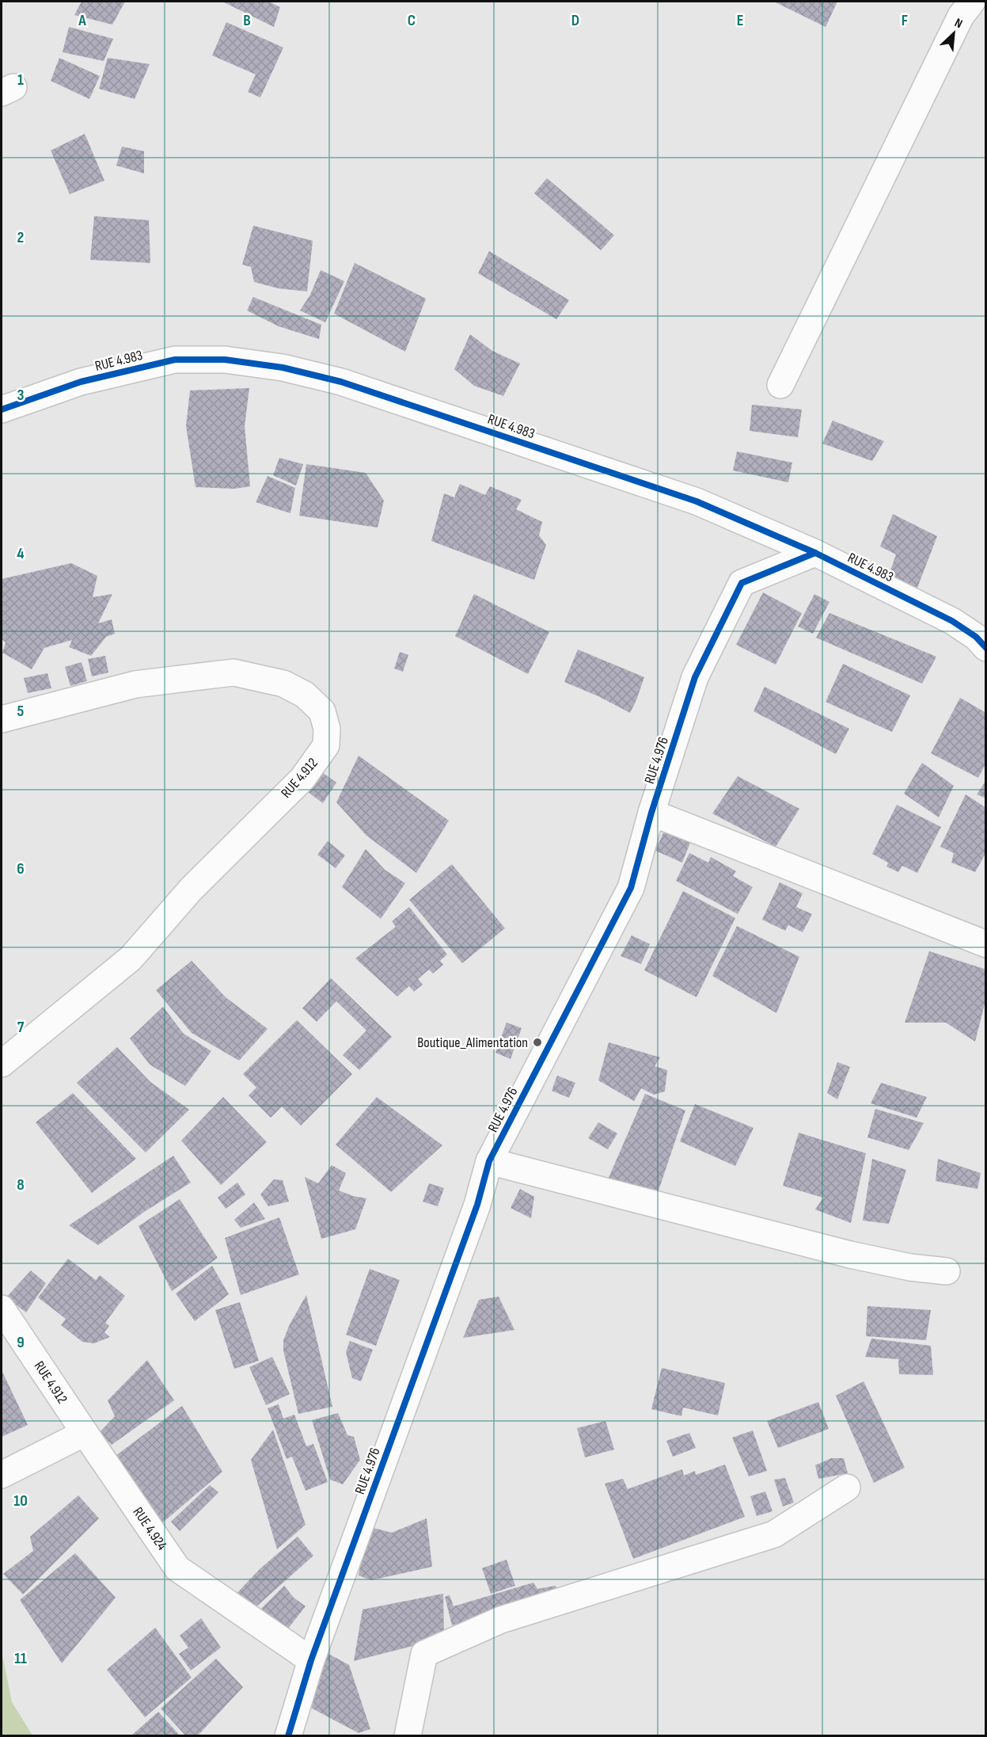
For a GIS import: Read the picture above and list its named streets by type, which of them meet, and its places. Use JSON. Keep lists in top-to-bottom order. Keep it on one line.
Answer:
{"streets":{"street":["RUE 4.983","RUE 4.976","RUE 4.912","RUE 4.924"]},"crossings":[["RUE 4.983","RUE 4.976"],["RUE 4.976","RUE 4.924"],["RUE 4.912","RUE 4.924"]],"places":["Boutique_Alimentation"],"north":"top right","grid":{"columns":["A","B","C","D","E","F"],"rows":["1","2","3","4","5","6","7","8","9","10","11"]}}
